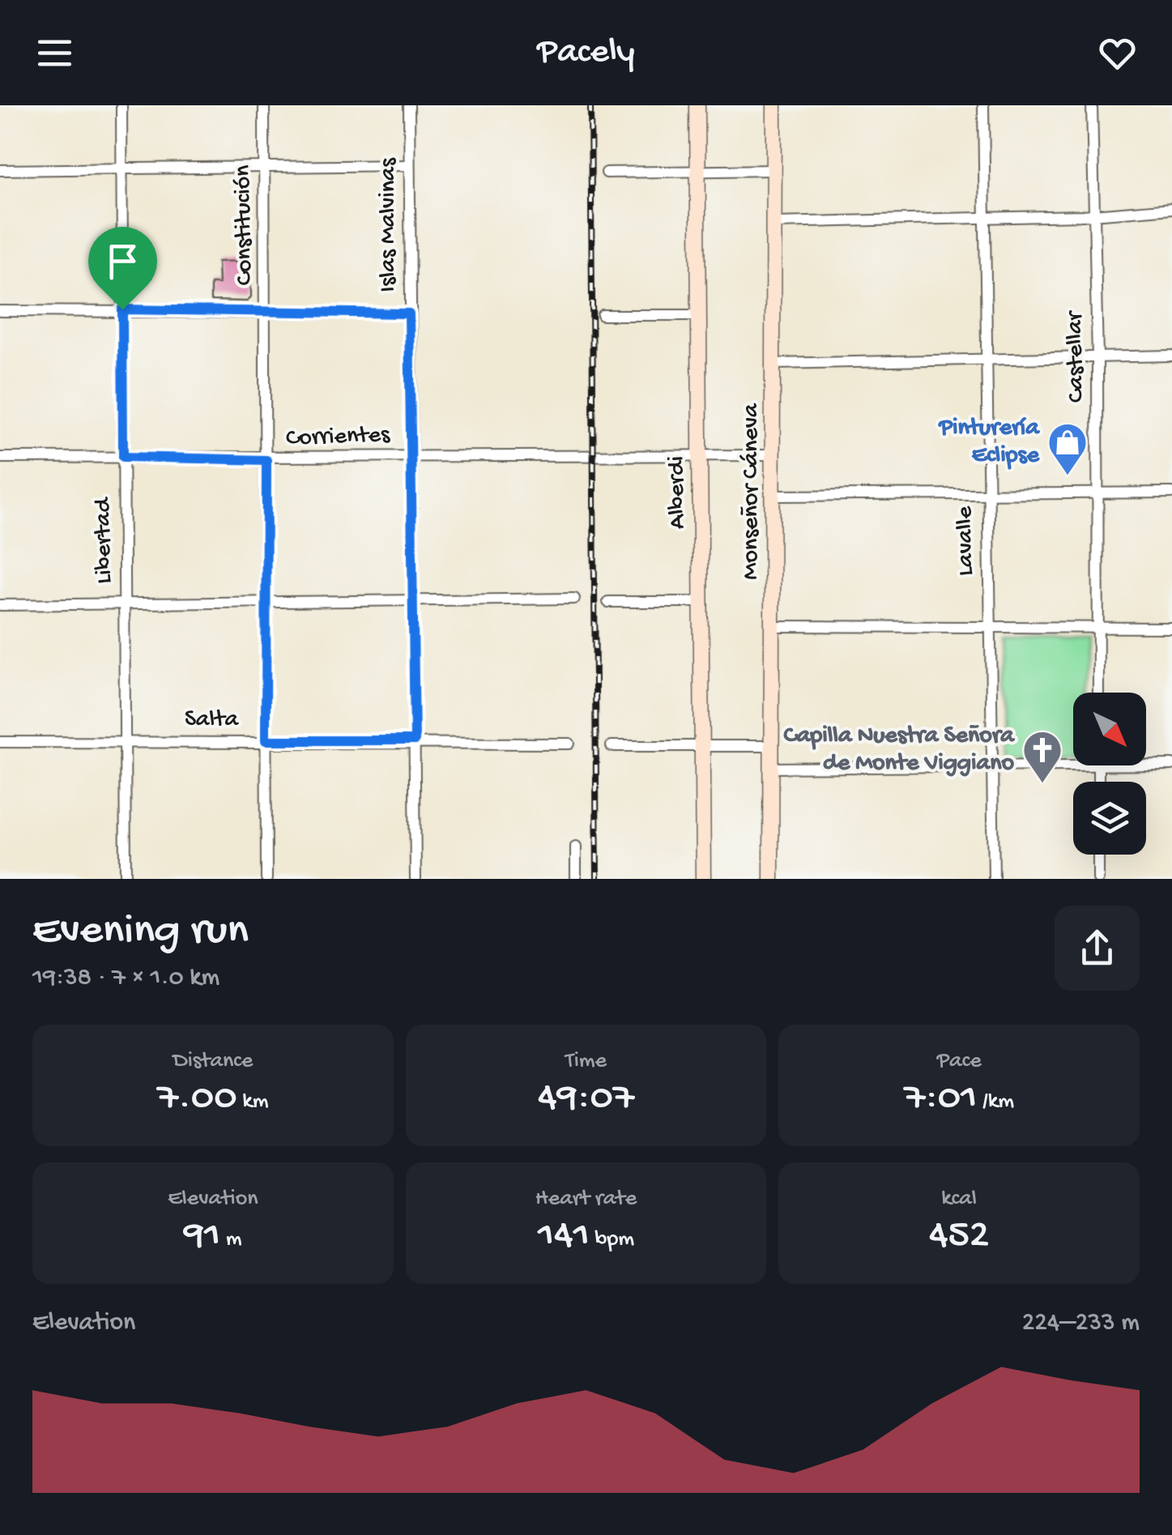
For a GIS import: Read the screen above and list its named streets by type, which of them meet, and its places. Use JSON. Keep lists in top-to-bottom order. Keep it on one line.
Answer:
{"streets":{"street":["Constitución","Islas Malvinas","Castellar","Corrientes","Monseñor Cáneva","Alberdi","Libertad","Lavalle","Salta"]},"crossings":[["Constitución","Corrientes"],["Constitución","Salta"],["Islas Malvinas","Corrientes"],["Islas Malvinas","Salta"],["Corrientes","Monseñor Cáneva"],["Corrientes","Alberdi"],["Corrientes","Libertad"],["Libertad","Salta"]],"places":{"shop":["Pinturería Eclipse"],"church":["Capilla Nuestra Señora de Monte Viggiano"]},"north":"bottom right","page":{"header":"Pacely","heading":["Evening run","19:38 · 7 × 1.0 km"],"stats":[["Distance","7.00 km"],["Time","49:07"],["Pace","7:01 /km"],["Elevation","91 m"],["Heart rate","141 bpm"],["kcal","452"]],"chart":["Elevation","224–233 m"]}}
